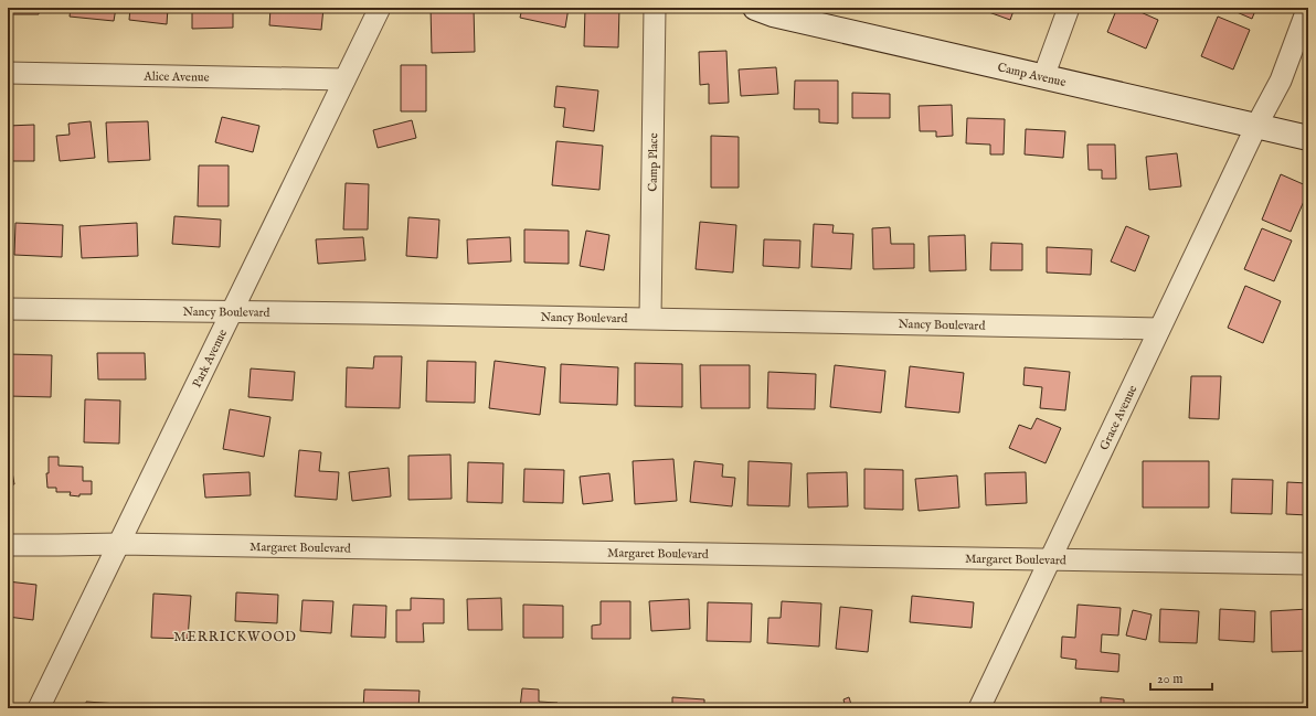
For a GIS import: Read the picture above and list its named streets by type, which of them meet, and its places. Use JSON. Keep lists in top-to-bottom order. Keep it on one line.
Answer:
{"streets":{"street":["Camp Avenue","Alice Avenue","Camp Place","Nancy Boulevard","Park Avenue","Grace Avenue","Margaret Boulevard"]},"crossings":[["Camp Avenue","Grace Avenue"],["Alice Avenue","Park Avenue"],["Camp Place","Nancy Boulevard"],["Nancy Boulevard","Park Avenue"],["Nancy Boulevard","Grace Avenue"],["Park Avenue","Margaret Boulevard"],["Grace Avenue","Margaret Boulevard"]],"districts":["MERRICKWOOD"],"scale_bar":"20 m"}
